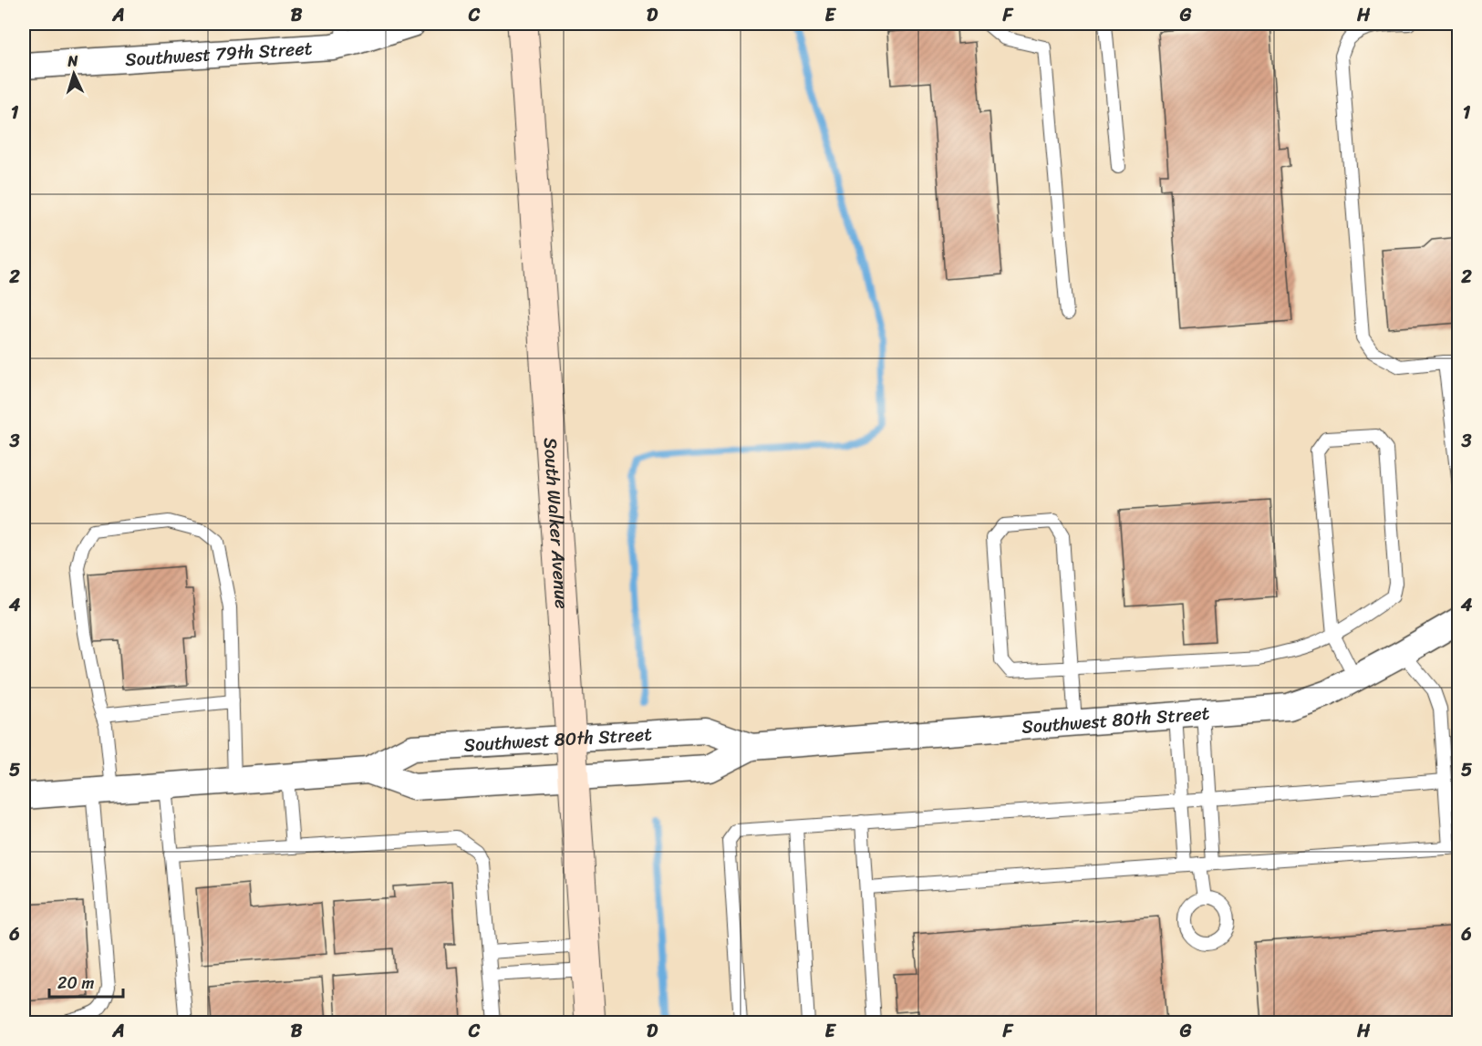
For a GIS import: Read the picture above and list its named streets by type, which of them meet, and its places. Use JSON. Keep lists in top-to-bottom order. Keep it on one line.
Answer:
{"streets":{"main road":["South Walker Avenue"],"street":["Southwest 79th Street","Southwest 80th Street"]},"crossings":[["South Walker Avenue","Southwest 80th Street"]],"scale_bar":"20 m","north":"top","grid":{"columns":["A","B","C","D","E","F","G","H"],"rows":["1","2","3","4","5","6"]}}
